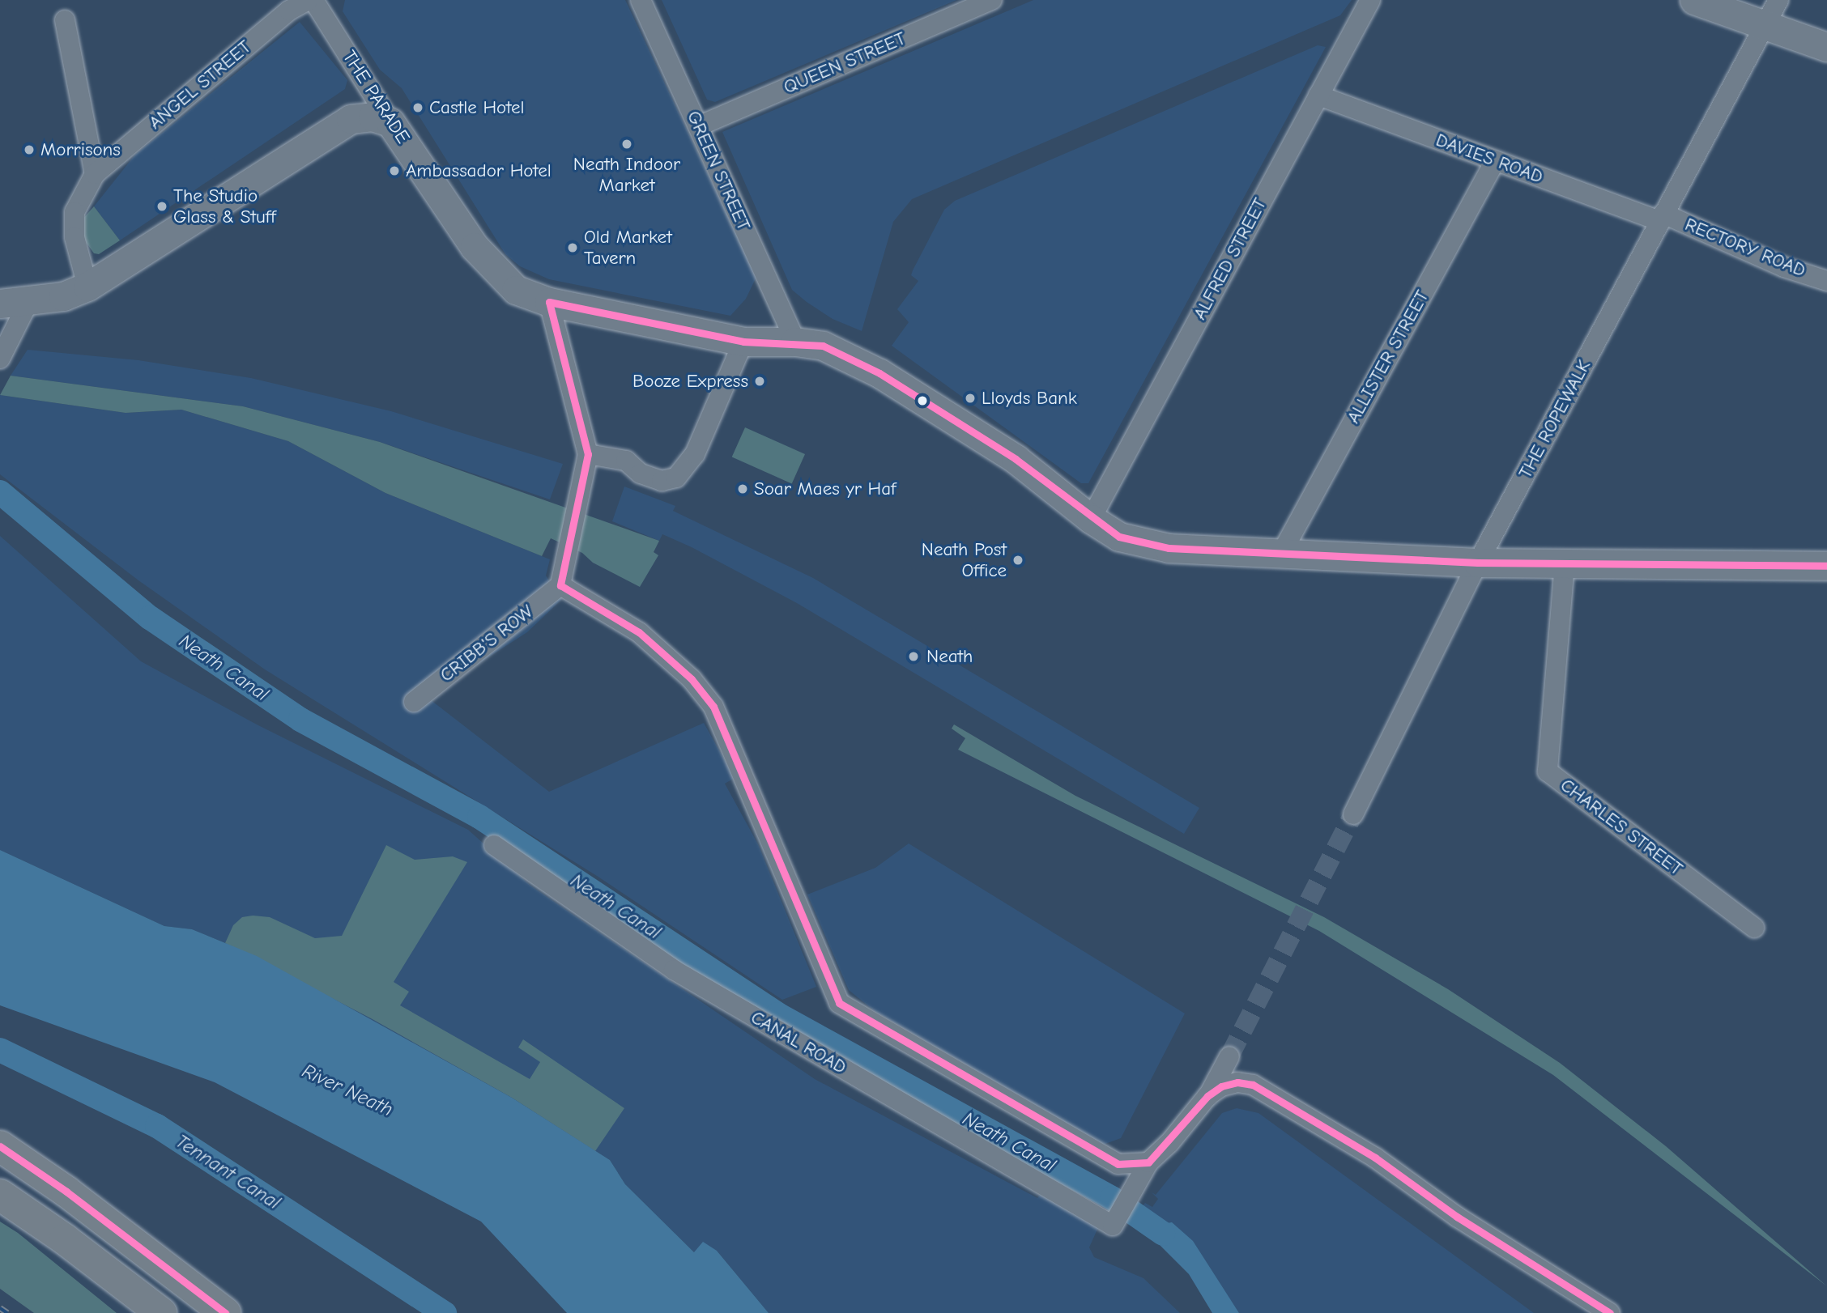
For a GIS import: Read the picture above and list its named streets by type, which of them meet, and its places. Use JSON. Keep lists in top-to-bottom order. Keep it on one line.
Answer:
{"streets":{"main road":["THE PARADE"],"street":["QUEEN STREET","ANGEL STREET","DAVIES ROAD","GREEN STREET","RECTORY ROAD","ALFRED STREET","ALLISTER STREET","THE ROPEWALK","CRIBB'S ROW","CHARLES STREET","CANAL ROAD"]},"crossings":[["QUEEN STREET","GREEN STREET"],["THE PARADE","GREEN STREET"],["THE PARADE","ALFRED STREET"],["THE PARADE","ALLISTER STREET"],["THE PARADE","THE ROPEWALK"],["THE PARADE","CHARLES STREET"],["DAVIES ROAD","RECTORY ROAD"],["DAVIES ROAD","ALFRED STREET"],["DAVIES ROAD","ALLISTER STREET"],["DAVIES ROAD","THE ROPEWALK"],["RECTORY ROAD","THE ROPEWALK"]],"water":["Neath Canal","River Neath","Tennant Canal"],"places":["Castle Hotel","Neath Indoor Market","Morrisons","Ambassador Hotel","The Studio Glass & Stuff","Old Market Tavern","Booze Express","Lloyds Bank","Soar Maes yr Haf","Neath Post Office","Neath"]}
